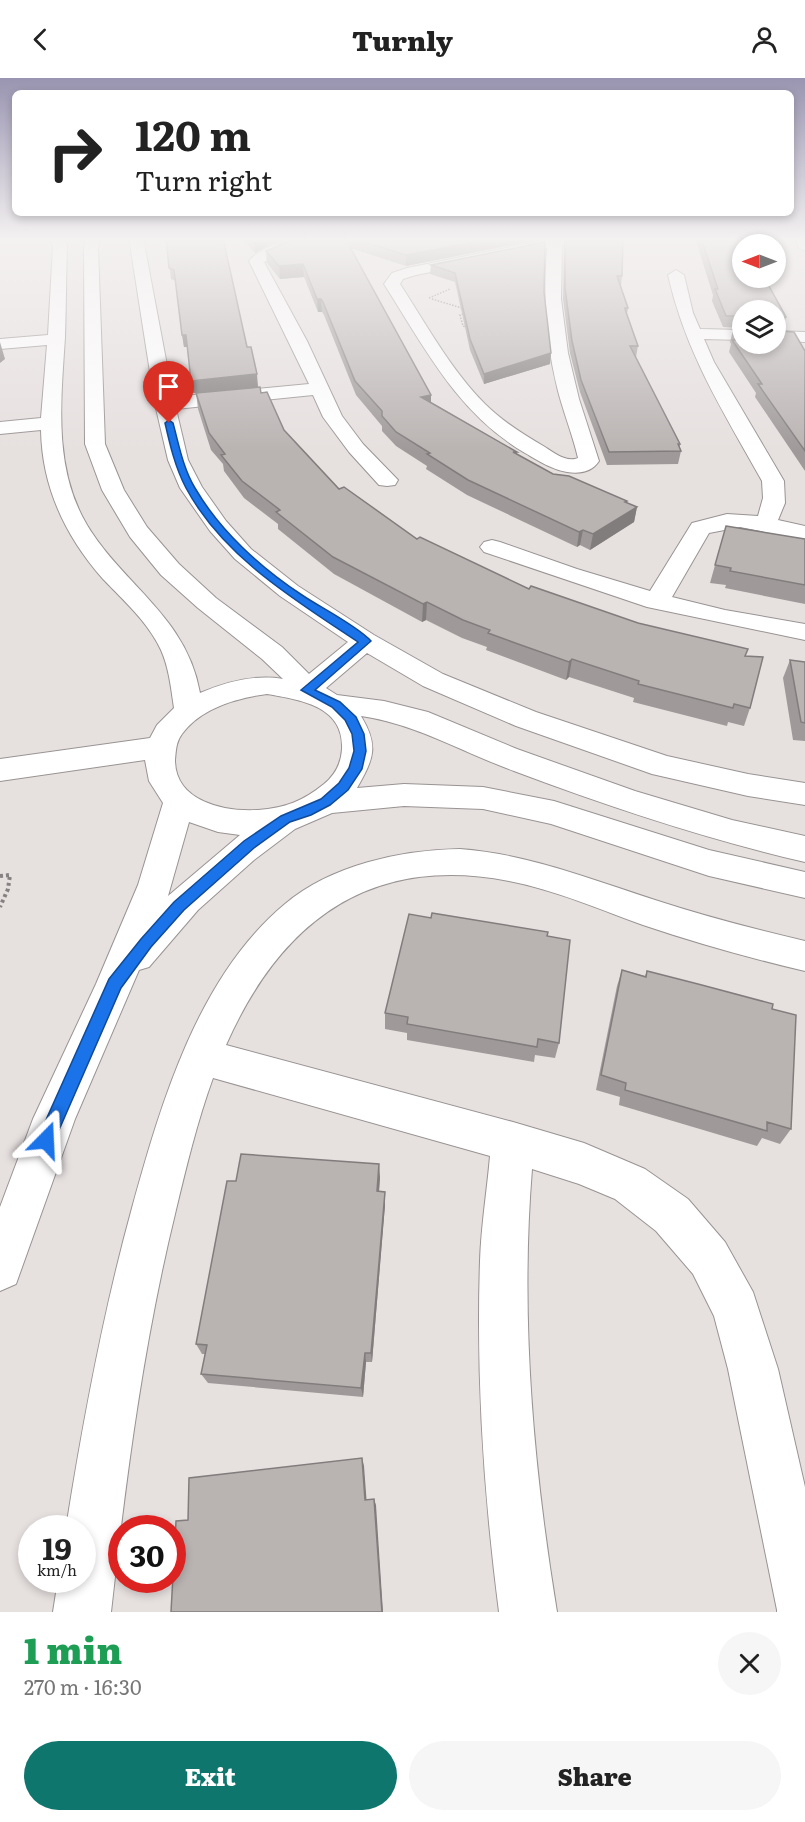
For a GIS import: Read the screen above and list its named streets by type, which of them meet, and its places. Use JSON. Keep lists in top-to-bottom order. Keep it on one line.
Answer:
{"north":"left","page":{"header":"Turnly","turn":["120 m","Turn right"],"speed":"19 km/h","limit":"30","heading":["1 min","270 m · 16:30"],"buttons":["Exit","Share"]}}
